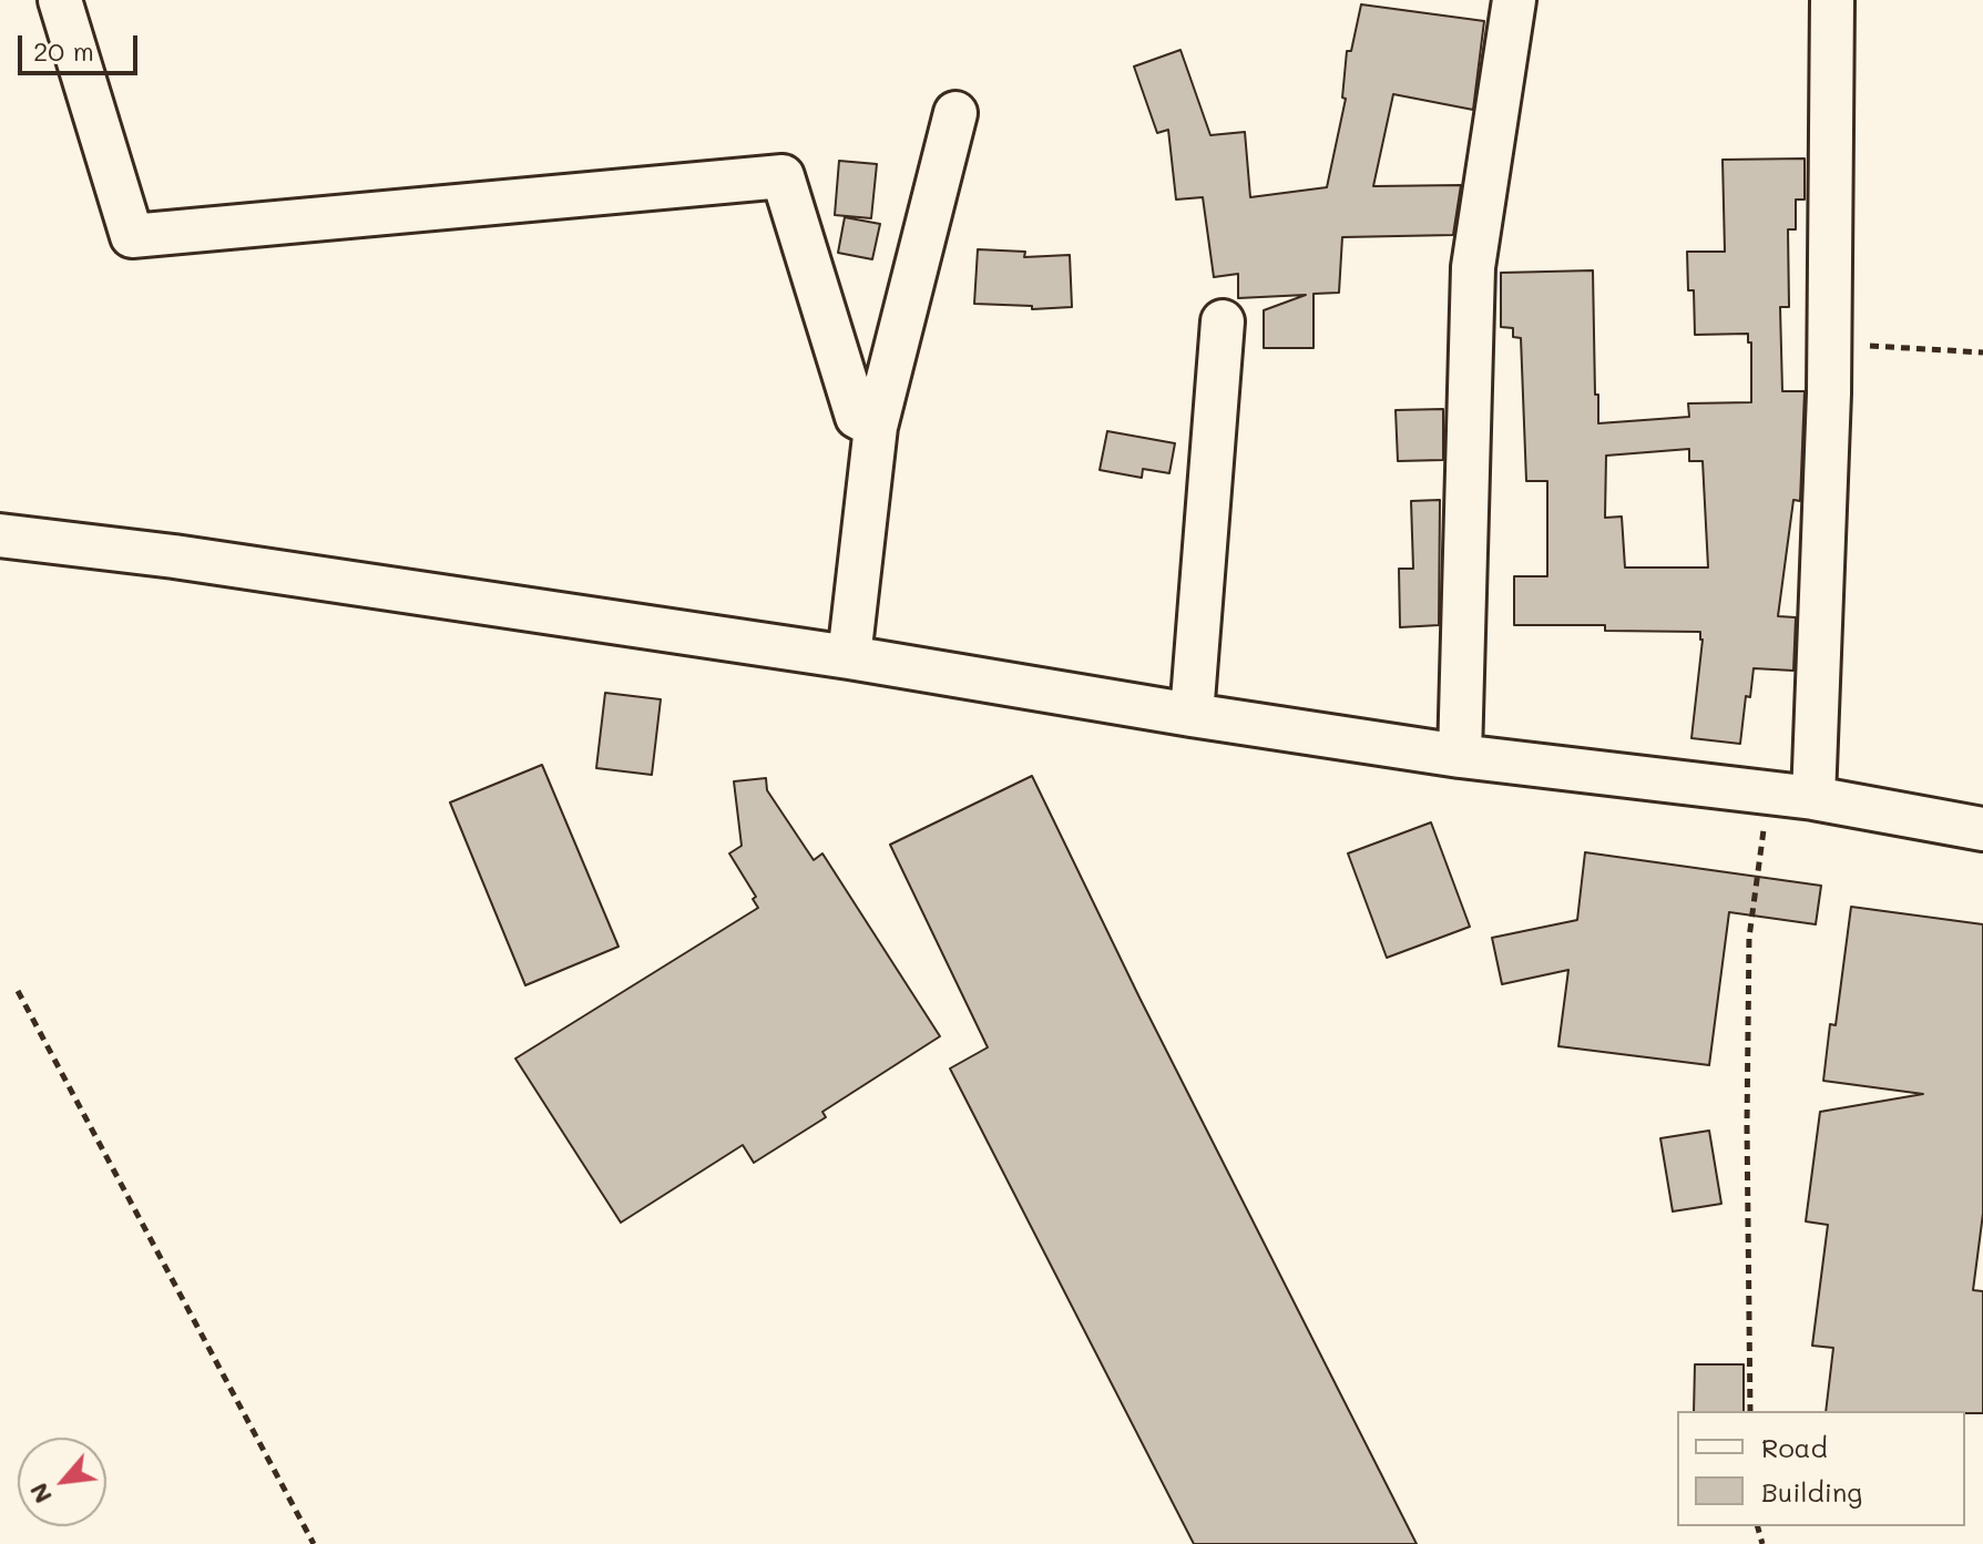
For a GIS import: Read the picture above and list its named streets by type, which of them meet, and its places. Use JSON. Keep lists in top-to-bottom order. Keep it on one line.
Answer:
{"legend":["Road","Building"],"scale_bar":"20 m","north":"bottom left"}
